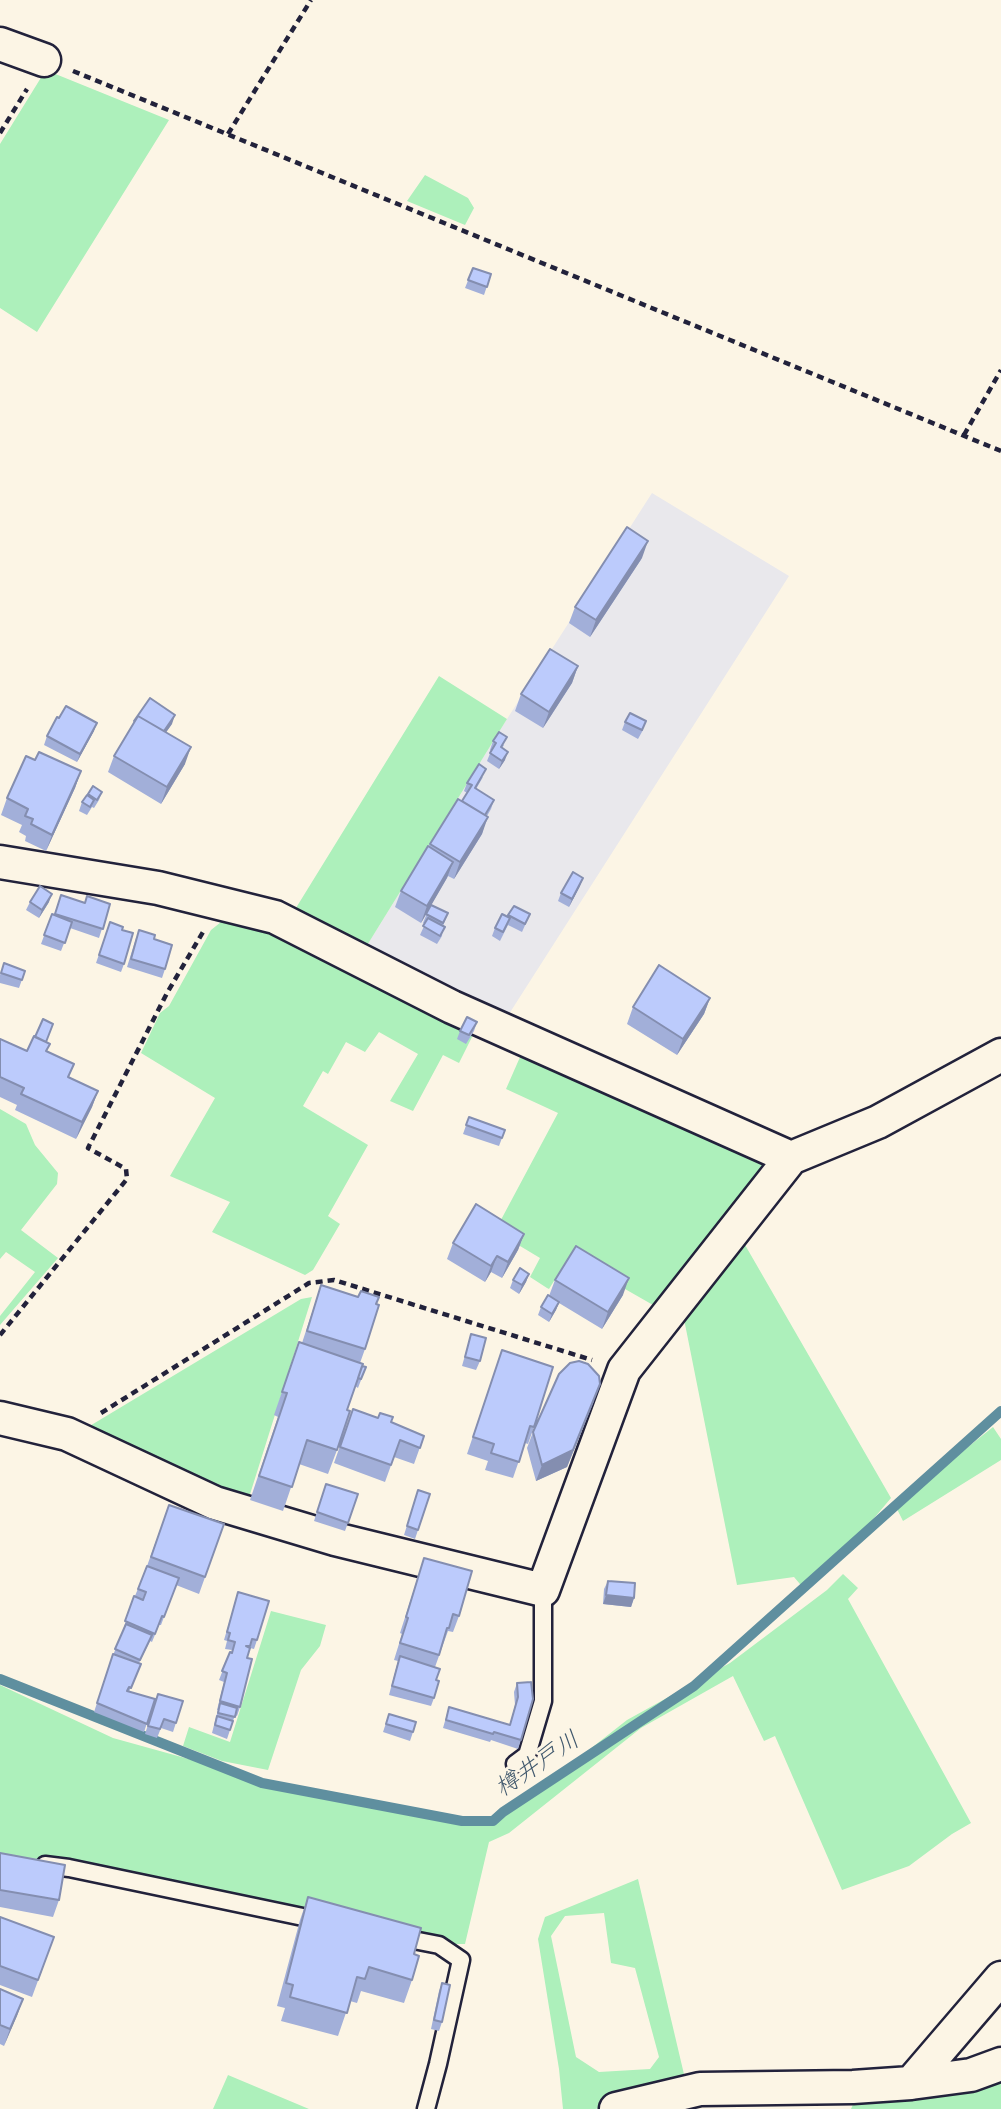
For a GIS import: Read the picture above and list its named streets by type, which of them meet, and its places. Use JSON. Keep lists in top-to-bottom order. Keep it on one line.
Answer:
{"water":["樽井戸川"]}
